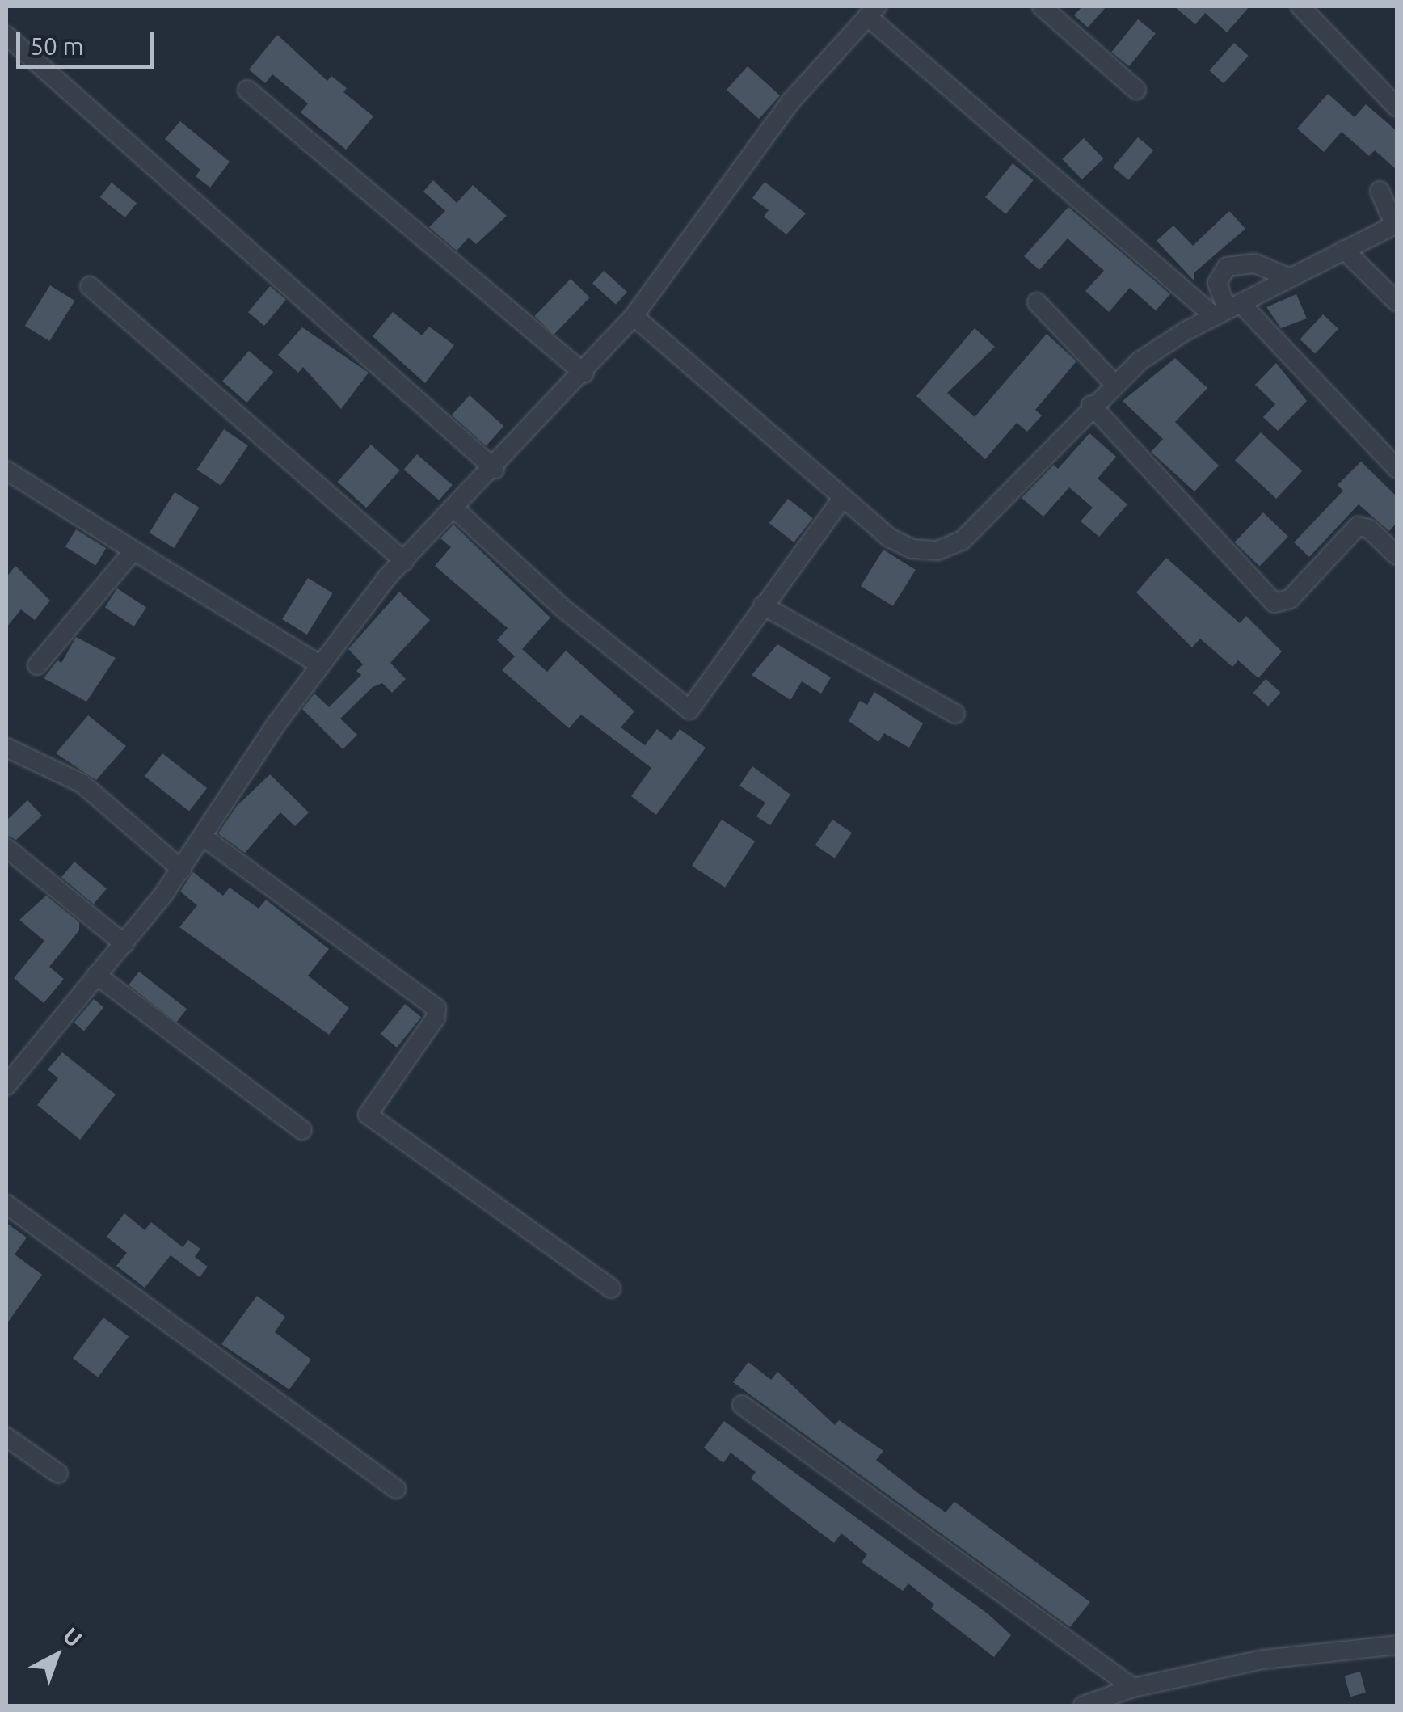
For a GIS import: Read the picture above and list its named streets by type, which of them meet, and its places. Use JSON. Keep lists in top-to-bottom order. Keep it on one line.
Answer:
{"scale_bar":"50 m","north":"top right"}
